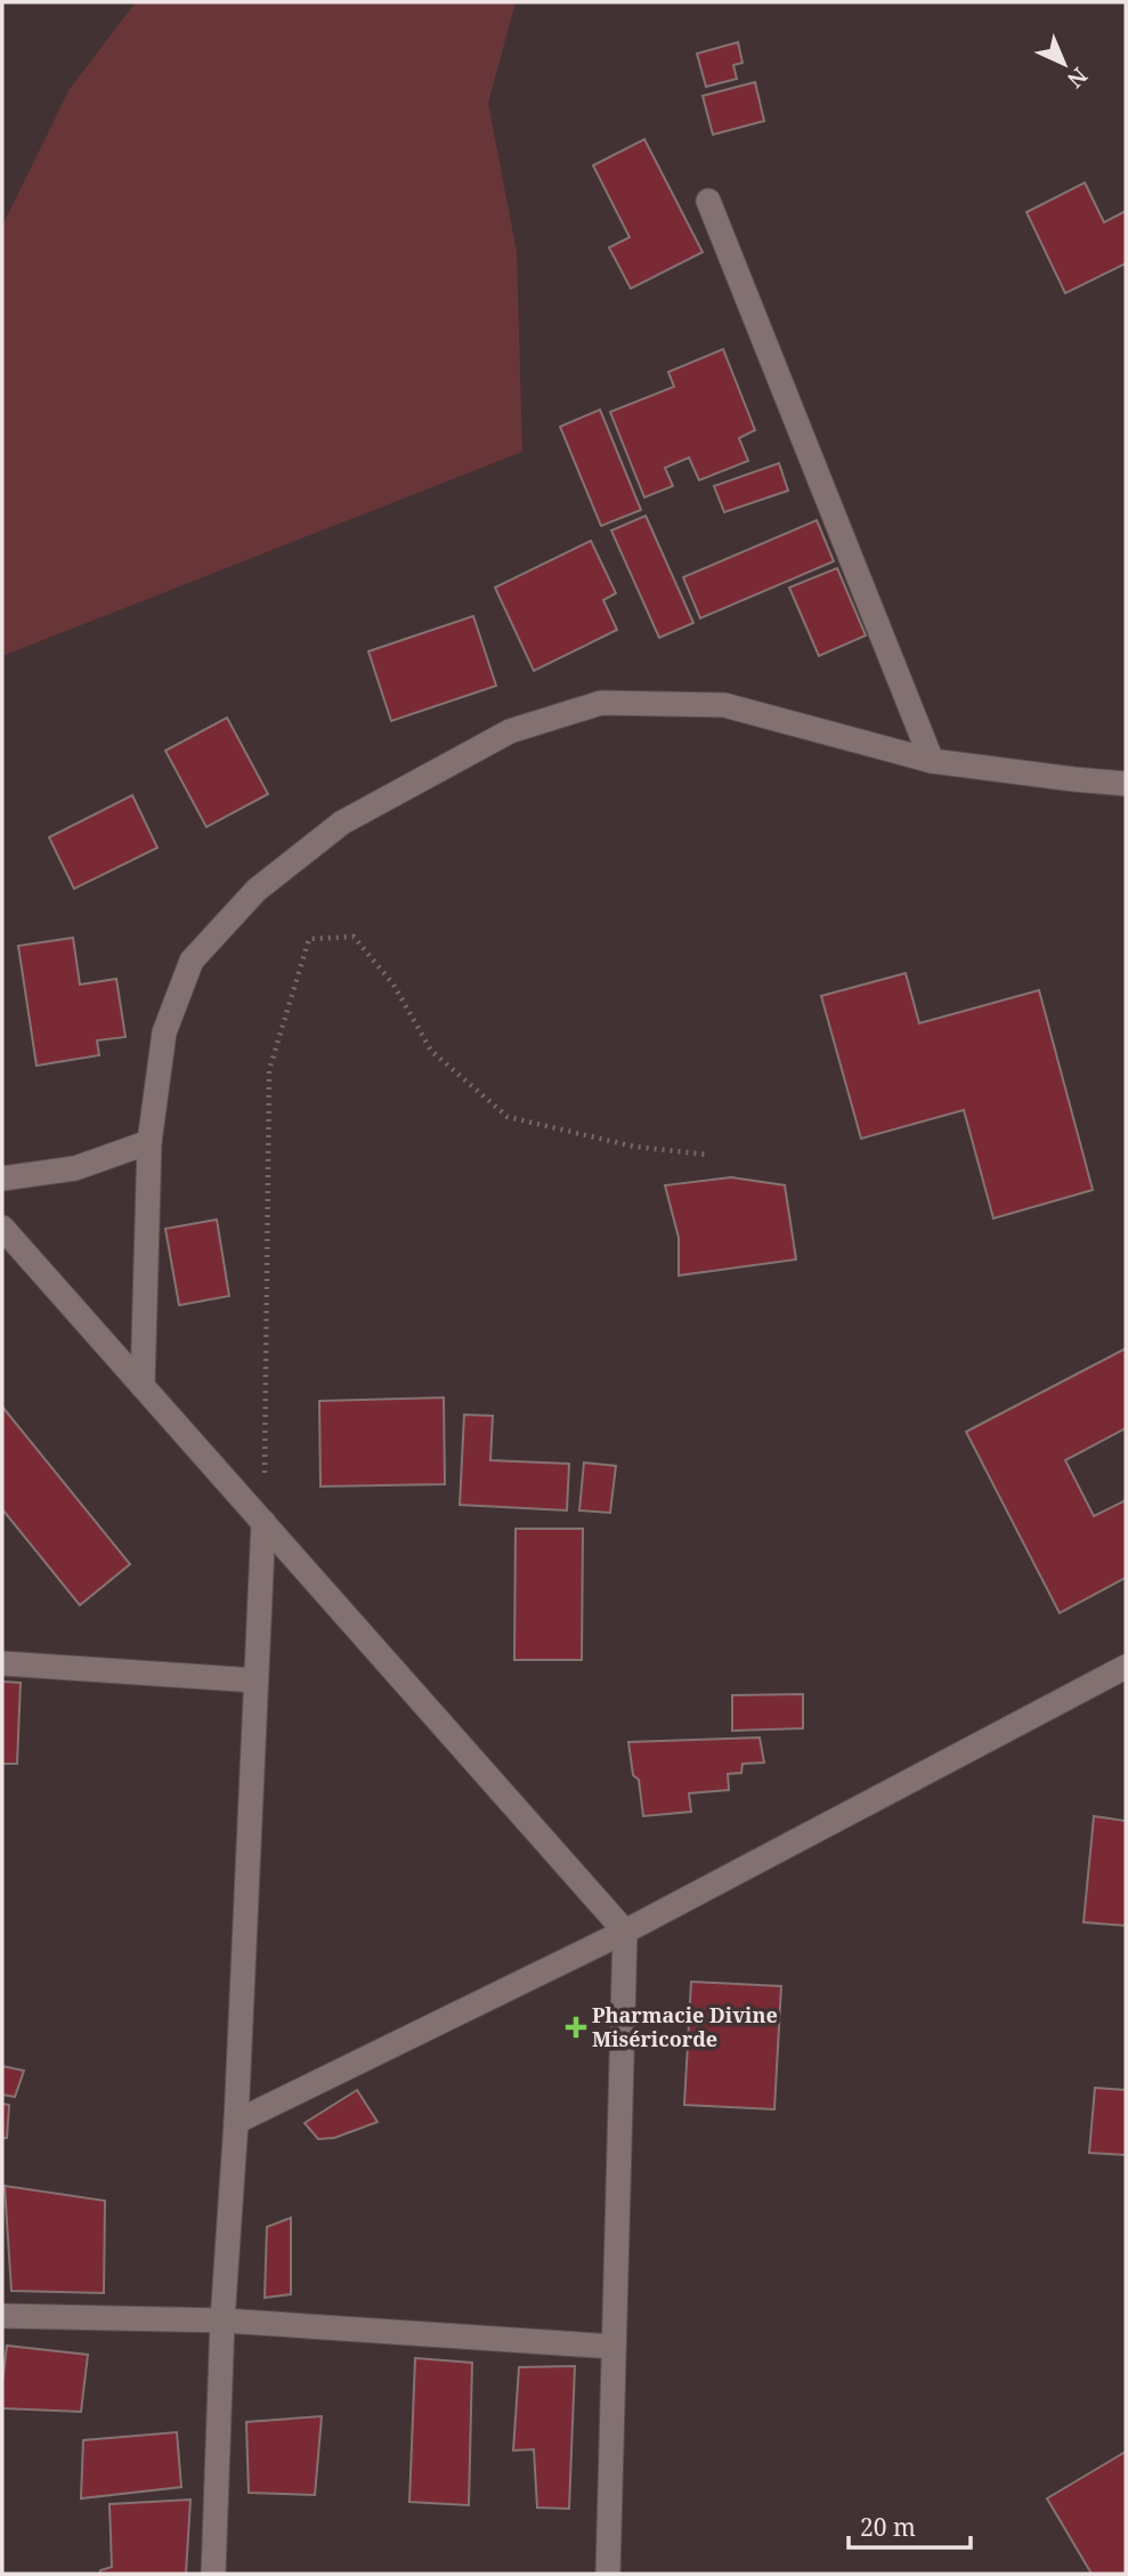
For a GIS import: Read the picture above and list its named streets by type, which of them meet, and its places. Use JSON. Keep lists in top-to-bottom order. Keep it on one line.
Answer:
{"places":{"health":["Pharmacie Divine Miséricorde"]},"scale_bar":"20 m","north":"bottom right"}
